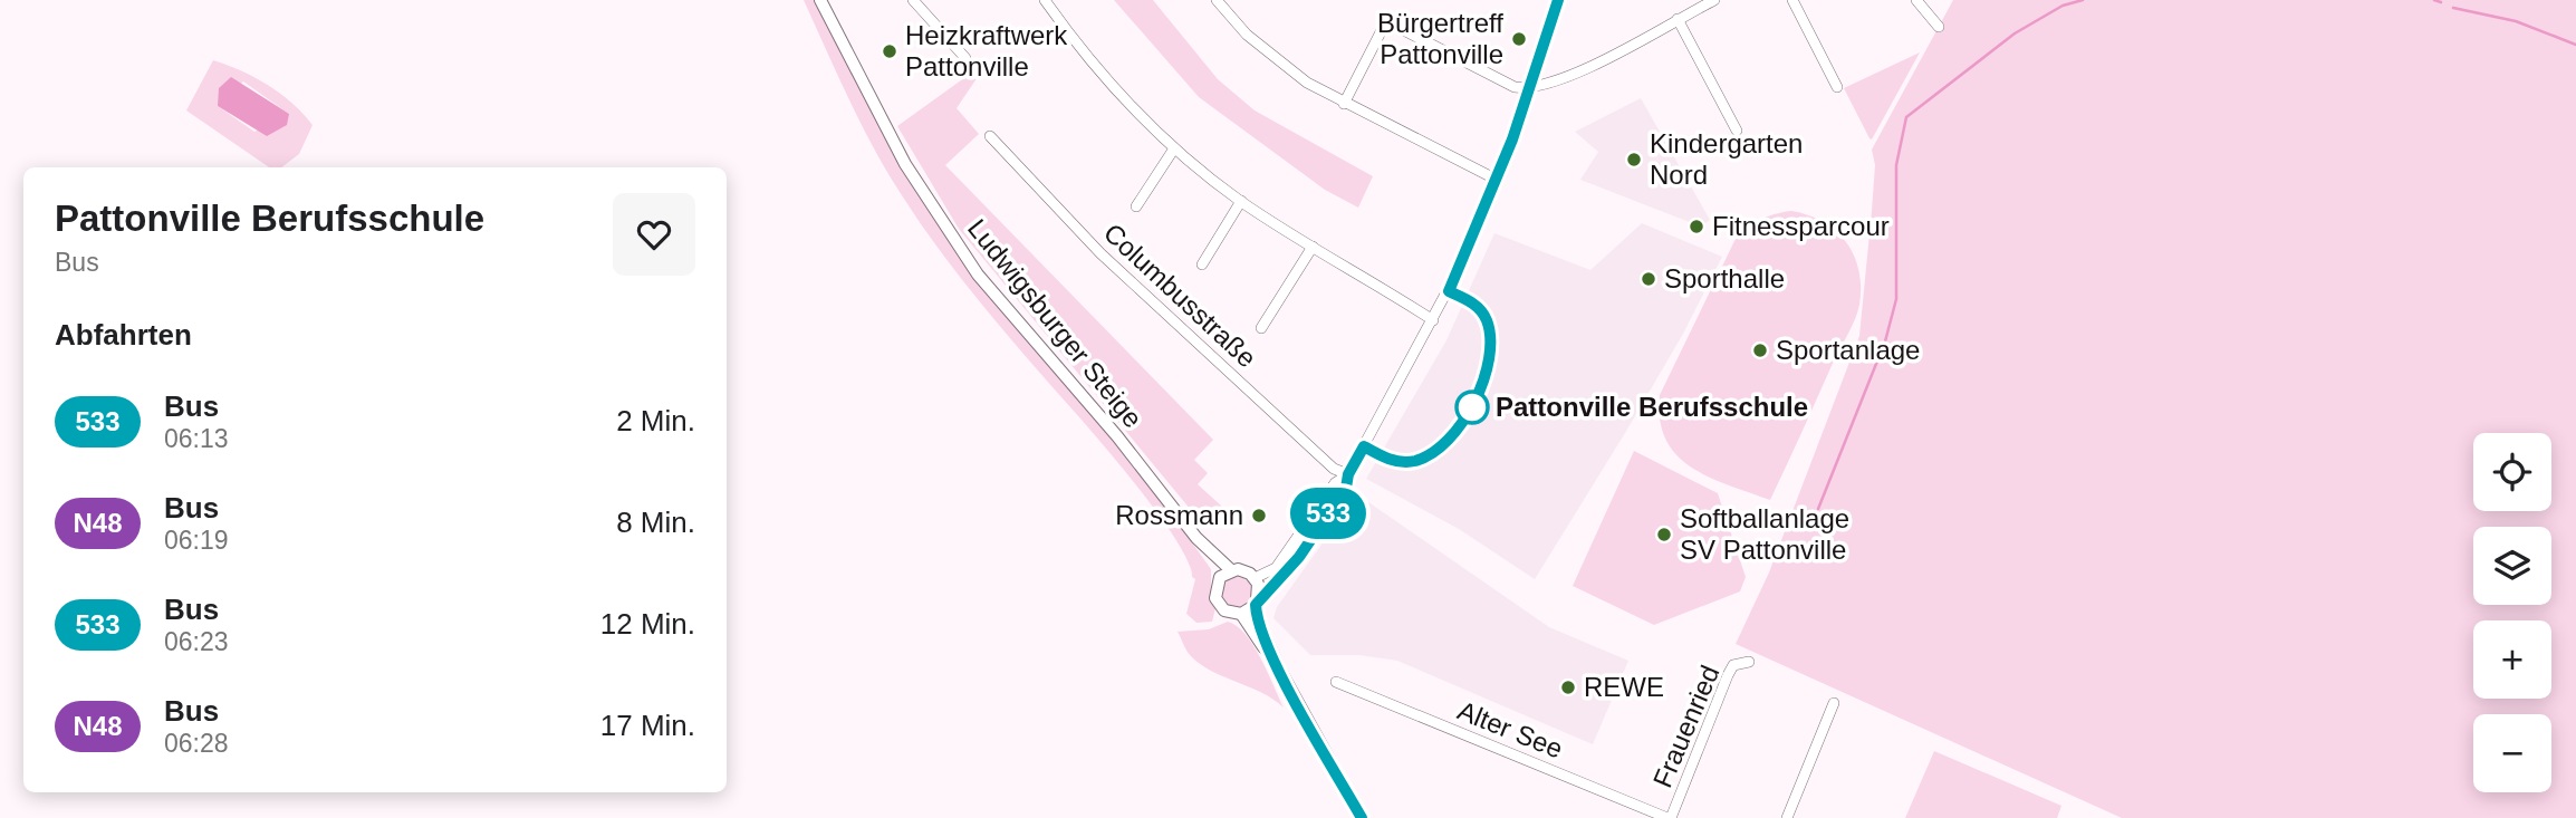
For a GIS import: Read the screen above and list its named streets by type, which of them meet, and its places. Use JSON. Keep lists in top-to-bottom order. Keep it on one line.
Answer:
{"streets":{"main road":["Ludwigsburger Steige"],"street":["Columbusstraße","Frauenried","Alter See"]},"crossings":[["Frauenried","Alter See"]],"places":["Bürgertreff Pattonville","Heizkraftwerk Pattonville","Kindergarten Nord","Fitnessparcour","Sporthalle","Sportanlage","Pattonville Berufsschule","Rossmann","Softballanlage SV Pattonville","REWE"],"lines":["bus line 533"],"page":{"on_map":"533","heading":[["Pattonville Berufsschule","Bus"],"Abfahrten"],"list":[{"mark":"533","name":"Bus","note":"06:13","value":"2 Min."},{"mark":"N48","name":"Bus","note":"06:19","value":"8 Min."},{"mark":"533","name":"Bus","note":"06:23","value":"12 Min."},{"mark":"N48","name":"Bus","note":"06:28","value":"17 Min."}],"map_buttons":["+","−"]}}
